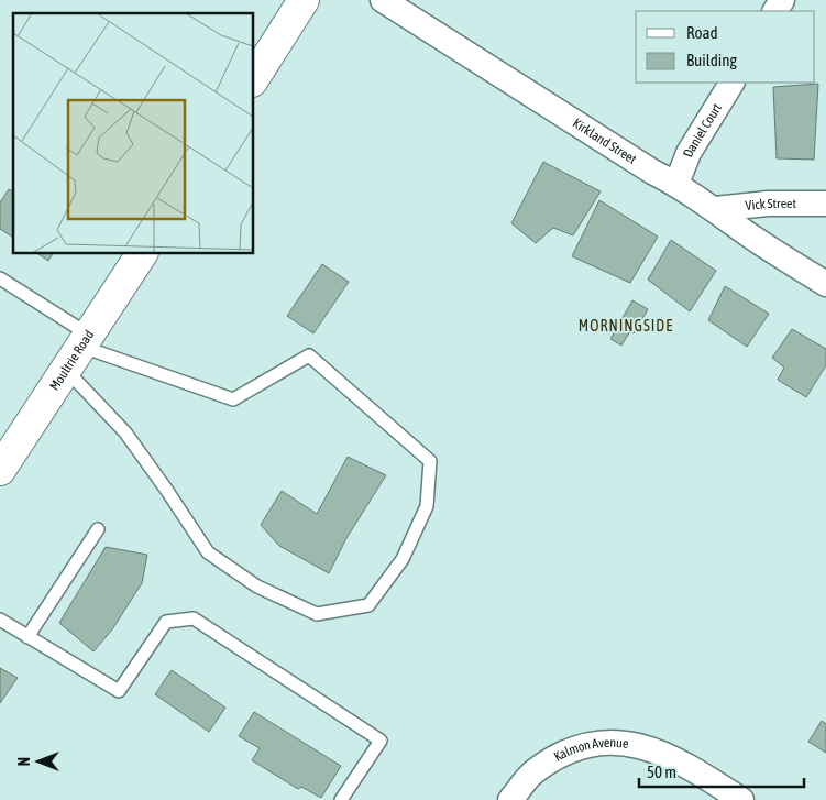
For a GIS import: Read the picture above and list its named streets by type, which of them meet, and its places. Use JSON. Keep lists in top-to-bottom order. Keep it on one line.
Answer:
{"streets":{"street":["Daniel Court","Kirkland Street","Vick Street","Moultrie Road","Kalmon Avenue"]},"crossings":[["Daniel Court","Kirkland Street"],["Kirkland Street","Vick Street"]],"districts":["MORNINGSIDE"],"legend":["Road","Building"],"scale_bar":"50 m","north":"left"}
